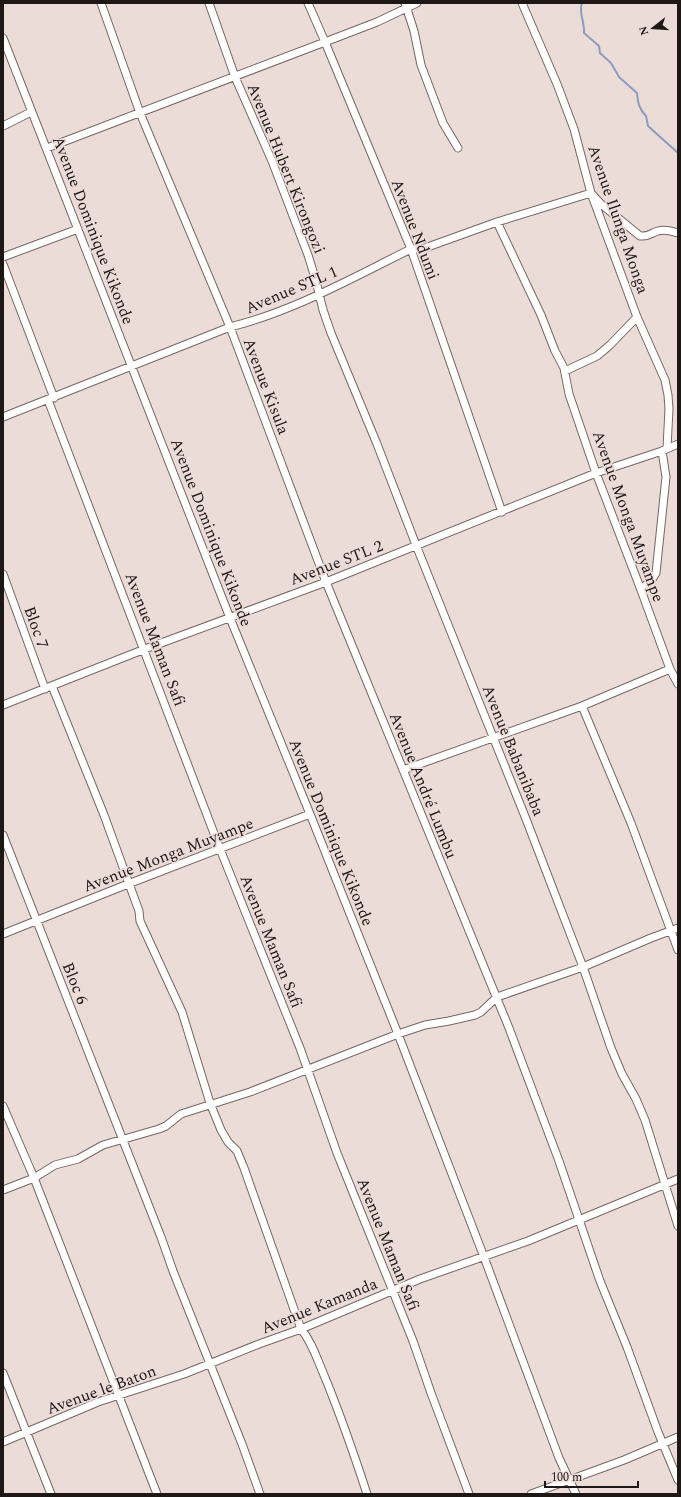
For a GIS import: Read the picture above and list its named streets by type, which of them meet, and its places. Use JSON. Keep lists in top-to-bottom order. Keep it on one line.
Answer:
{"streets":{"street":["Avenue Hubert Kirongozi","Avenue Ilunga Monga","Avenue Ndumi","Avenue Dominique Kikonde","Avenue STL 1","Avenue Kisula","Avenue Monga Muyampe","Avenue STL 2","Bloc 7","Avenue Maman Safi","Avenue Babanibaba","Avenue André Lumbu","Bloc 6","Avenue Kamanda","Avenue le Baton"]},"crossings":[["Avenue Hubert Kirongozi","Avenue STL 1"],["Avenue Hubert Kirongozi","Avenue STL 2"],["Avenue Hubert Kirongozi","Avenue Babanibaba"],["Avenue Ilunga Monga","Avenue STL 1"],["Avenue Ilunga Monga","Avenue Monga Muyampe"],["Avenue Ilunga Monga","Avenue STL 2"],["Avenue Ndumi","Avenue STL 1"],["Avenue Ndumi","Avenue STL 2"],["Avenue Dominique Kikonde","Avenue STL 1"],["Avenue Dominique Kikonde","Avenue Monga Muyampe"],["Avenue Dominique Kikonde","Avenue STL 2"],["Avenue Dominique Kikonde","Avenue Kamanda"],["Avenue STL 1","Avenue Kisula"],["Avenue STL 1","Avenue Monga Muyampe"],["Avenue STL 1","Avenue Maman Safi"],["Avenue Kisula","Avenue STL 2"],["Avenue Kisula","Avenue André Lumbu"],["Avenue Monga Muyampe","Avenue STL 2"],["Avenue Monga Muyampe","Bloc 7"],["Avenue Monga Muyampe","Avenue Maman Safi"],["Avenue Monga Muyampe","Bloc 6"],["Avenue STL 2","Bloc 7"],["Avenue STL 2","Avenue Maman Safi"],["Avenue STL 2","Avenue Babanibaba"],["Avenue STL 2","Avenue André Lumbu"],["Bloc 7","Avenue Kamanda"],["Avenue Maman Safi","Avenue Kamanda"],["Bloc 6","Avenue Kamanda"],["Bloc 6","Avenue le Baton"],["Avenue Kamanda","Avenue le Baton"]],"scale_bar":"100 m","north":"left"}
